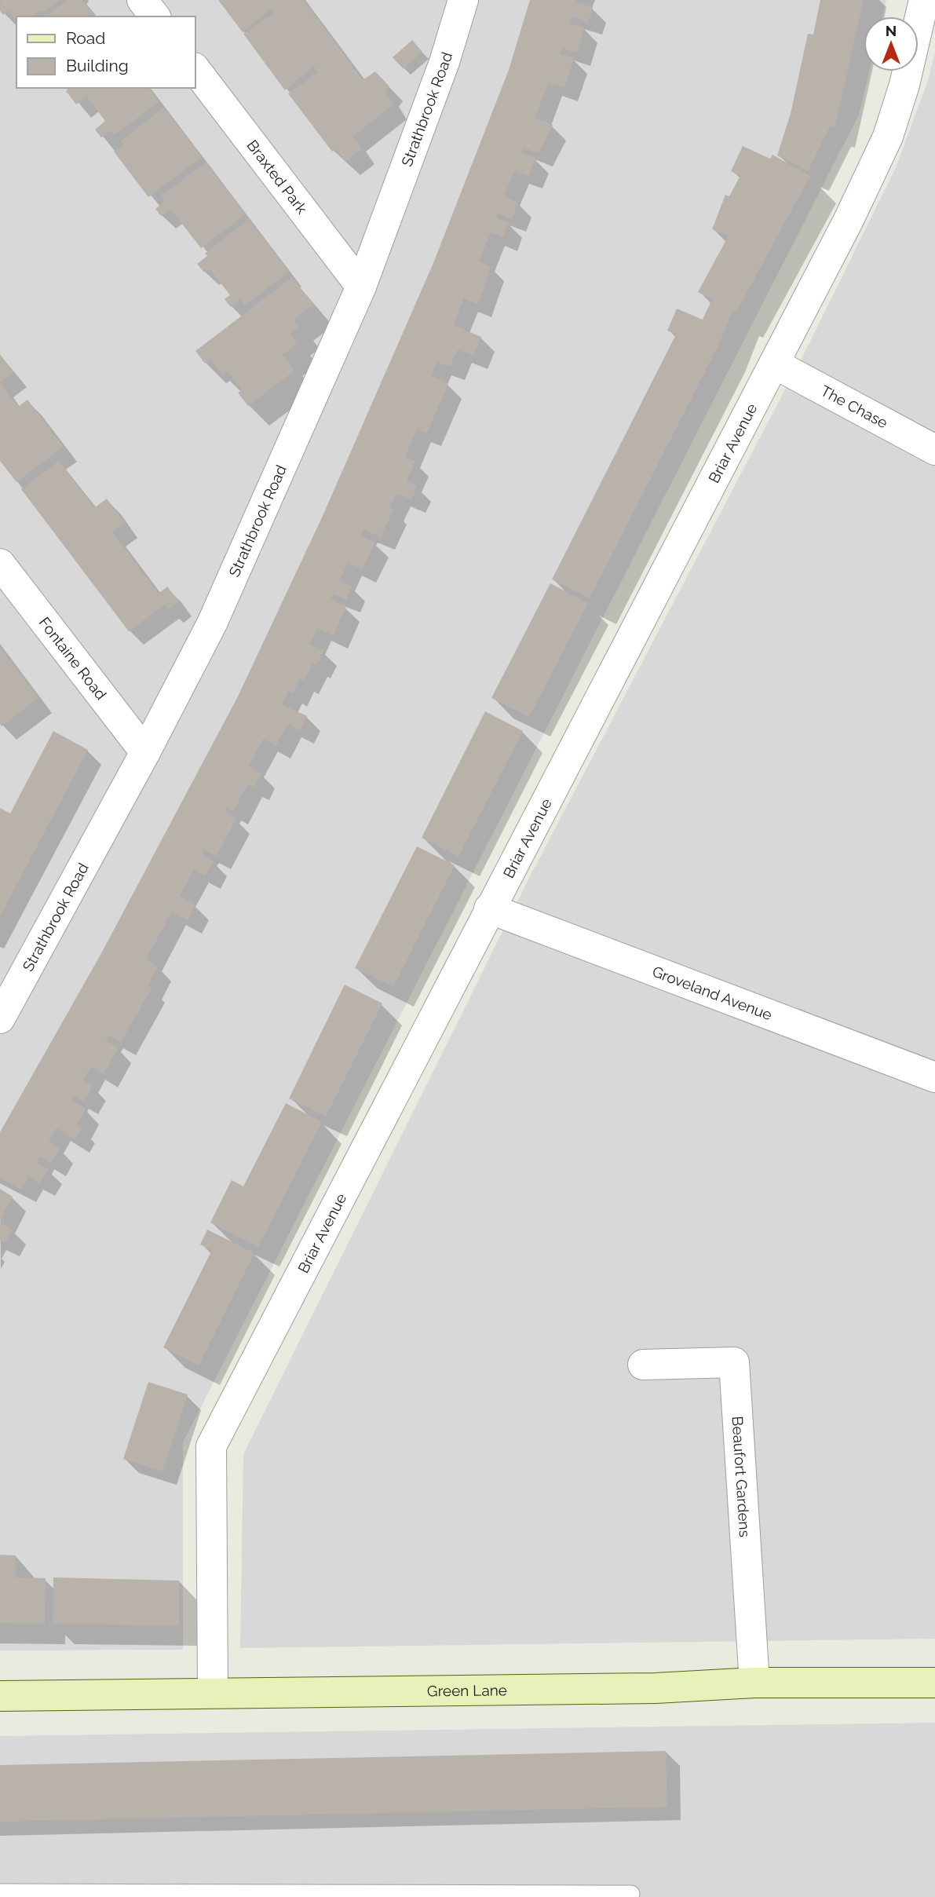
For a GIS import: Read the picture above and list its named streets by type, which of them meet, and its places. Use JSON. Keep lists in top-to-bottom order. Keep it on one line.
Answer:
{"streets":{"main road":["Green Lane"],"street":["Strathbrook Road","Braxted Park","The Chase","Briar Avenue","Fontaine Road","Groveland Avenue","Beaufort Gardens"]},"crossings":[["Strathbrook Road","Braxted Park"],["Strathbrook Road","Fontaine Road"],["The Chase","Briar Avenue"],["Briar Avenue","Groveland Avenue"],["Briar Avenue","Green Lane"],["Beaufort Gardens","Green Lane"]],"legend":["Road","Building"],"north":"top"}
